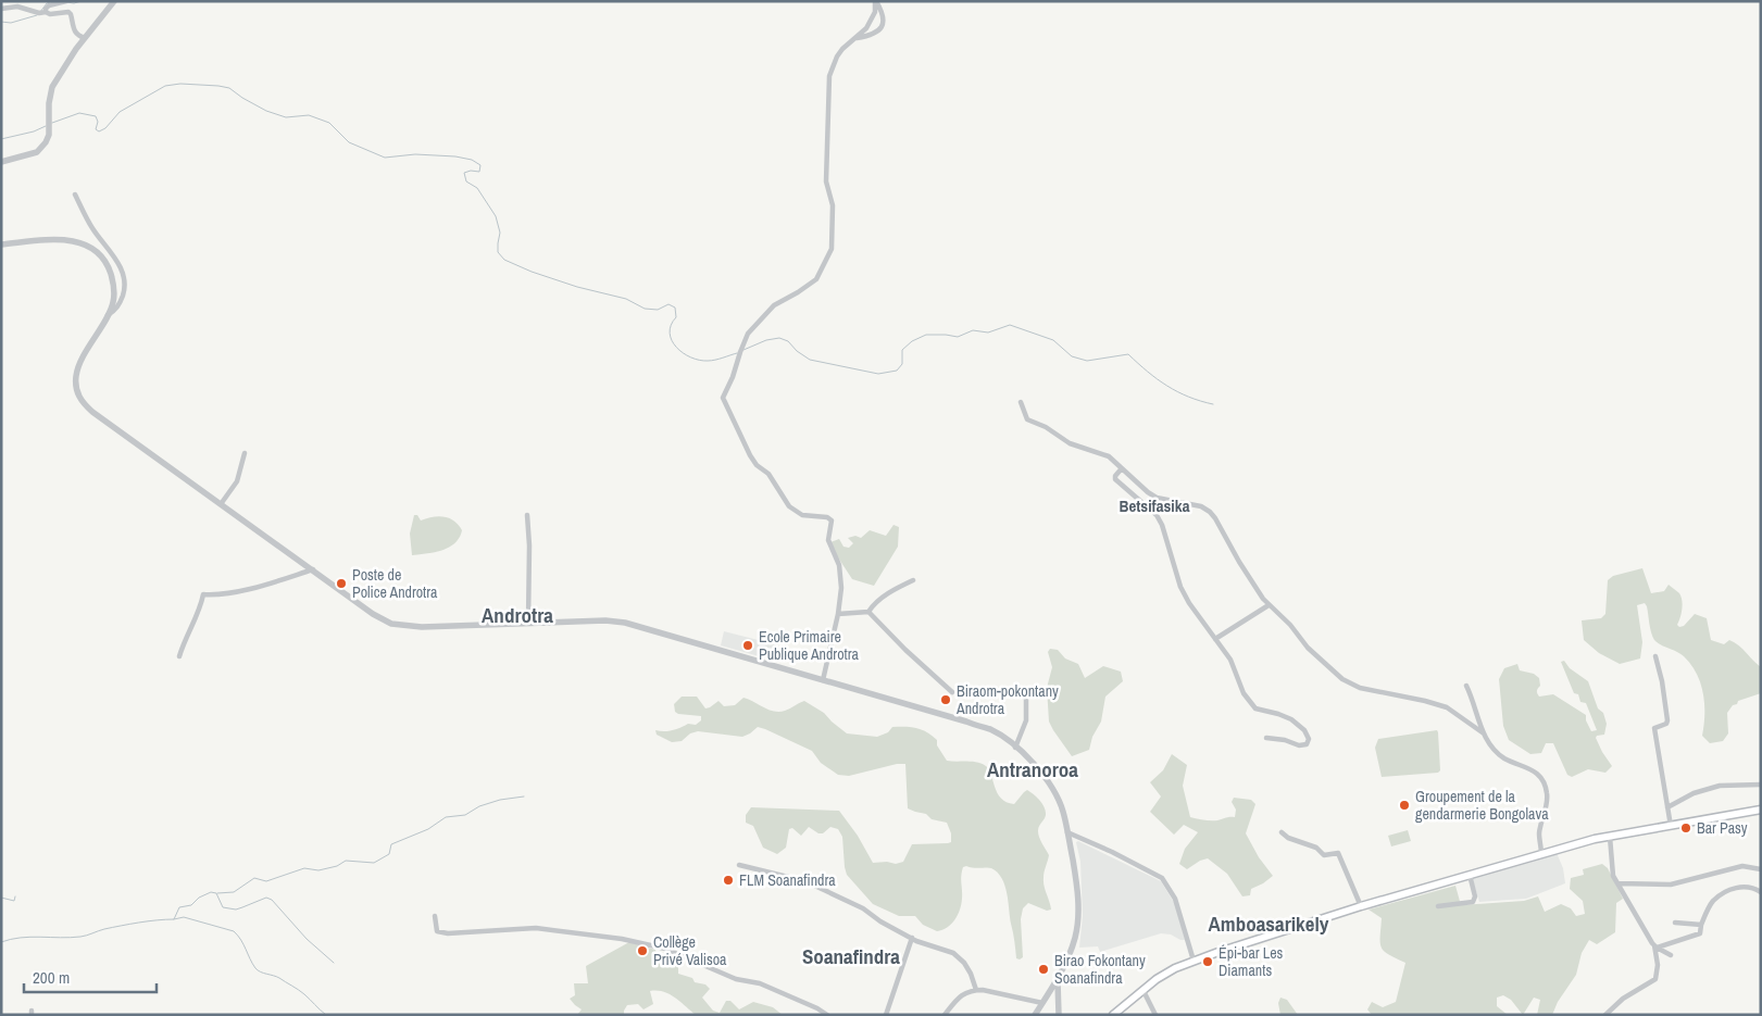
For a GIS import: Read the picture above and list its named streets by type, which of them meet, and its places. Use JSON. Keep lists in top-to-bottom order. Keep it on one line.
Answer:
{"districts":["Betsifasika","Androtra","Antranoroa","Amboasarikely","Soanafindra"],"places":["Poste de Police Androtra","Ecole Primaire Publique Androtra","Biraom-pokontany Androtra","Groupement de la gendarmerie Bongolava","Bar Pasy","FLM Soanafindra","Collège Privé Valisoa","Épi-bar Les Diamants","Birao Fokontany Soanafindra"],"scale_bar":"200 m"}
